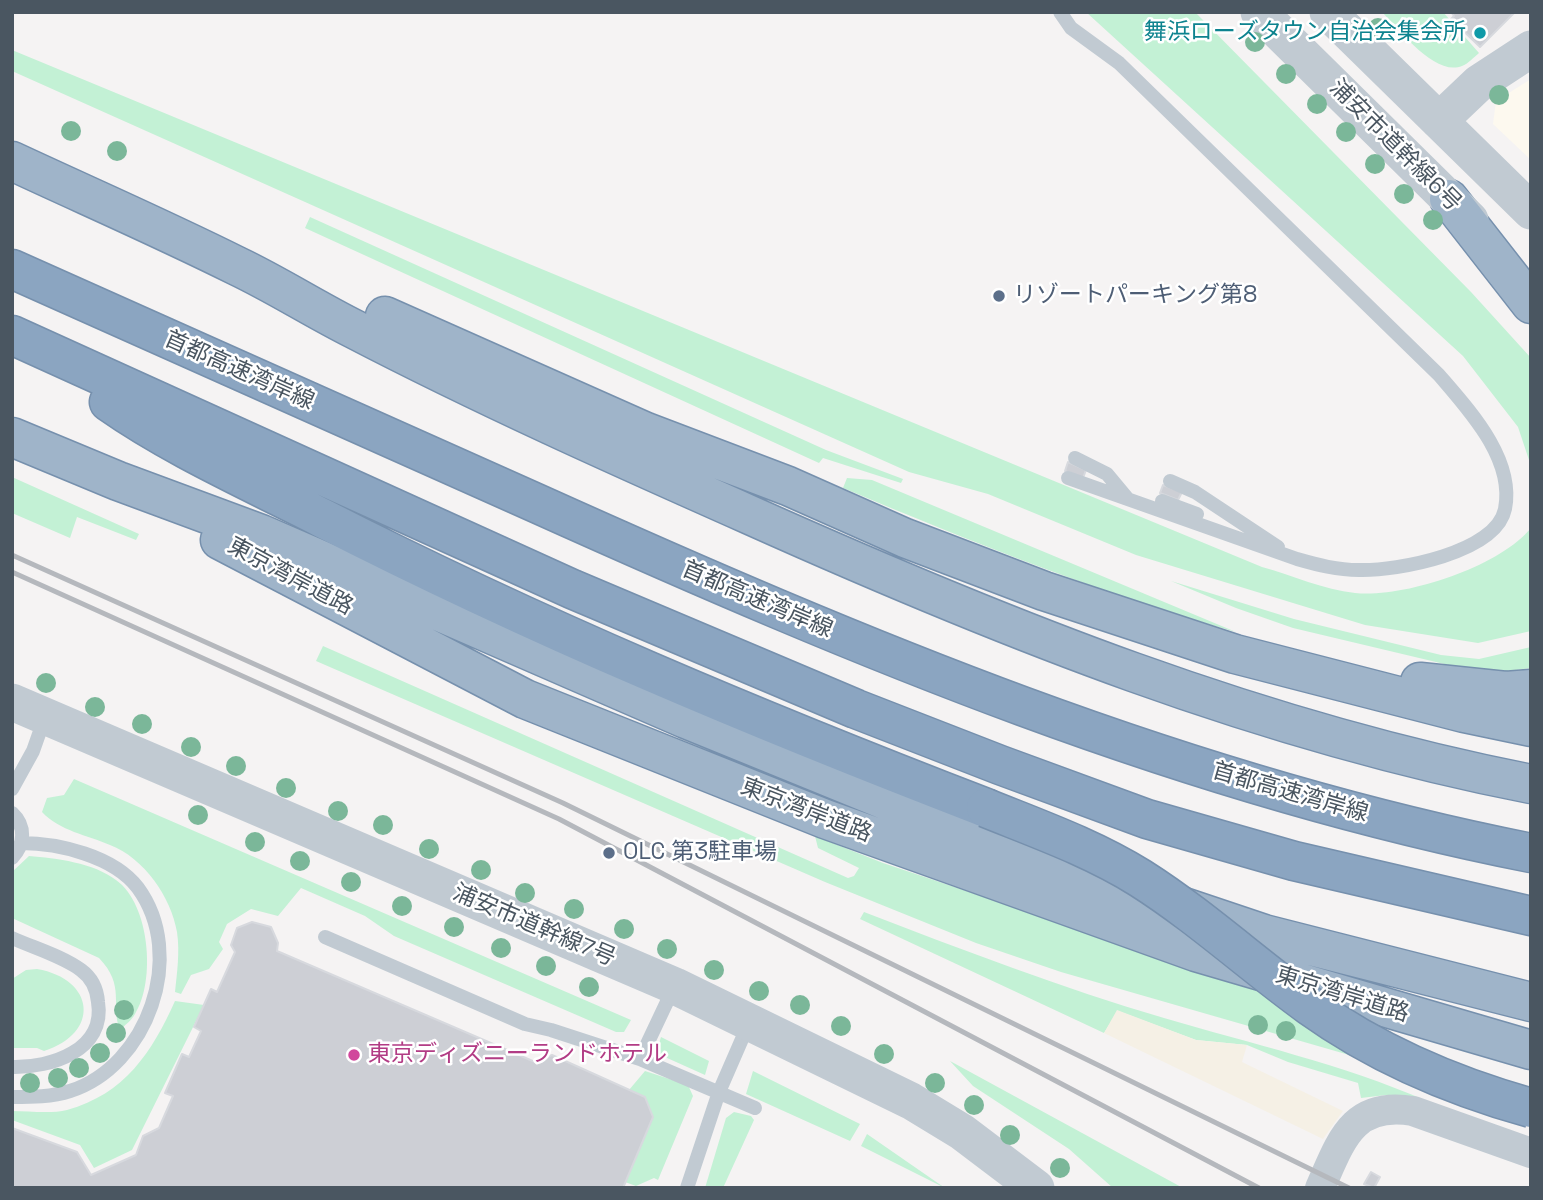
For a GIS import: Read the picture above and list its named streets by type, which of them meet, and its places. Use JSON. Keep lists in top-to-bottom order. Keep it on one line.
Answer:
{"streets":{"highway":["首都高速湾岸線","東京湾岸道路"],"street":["浦安市道幹線6号","浦安市道幹線7号"]},"places":["舞浜ローズタウン自治会集会所","リゾートパーキング第8","OLC 第3駐車場","東京ディズニーランドホテル"]}
